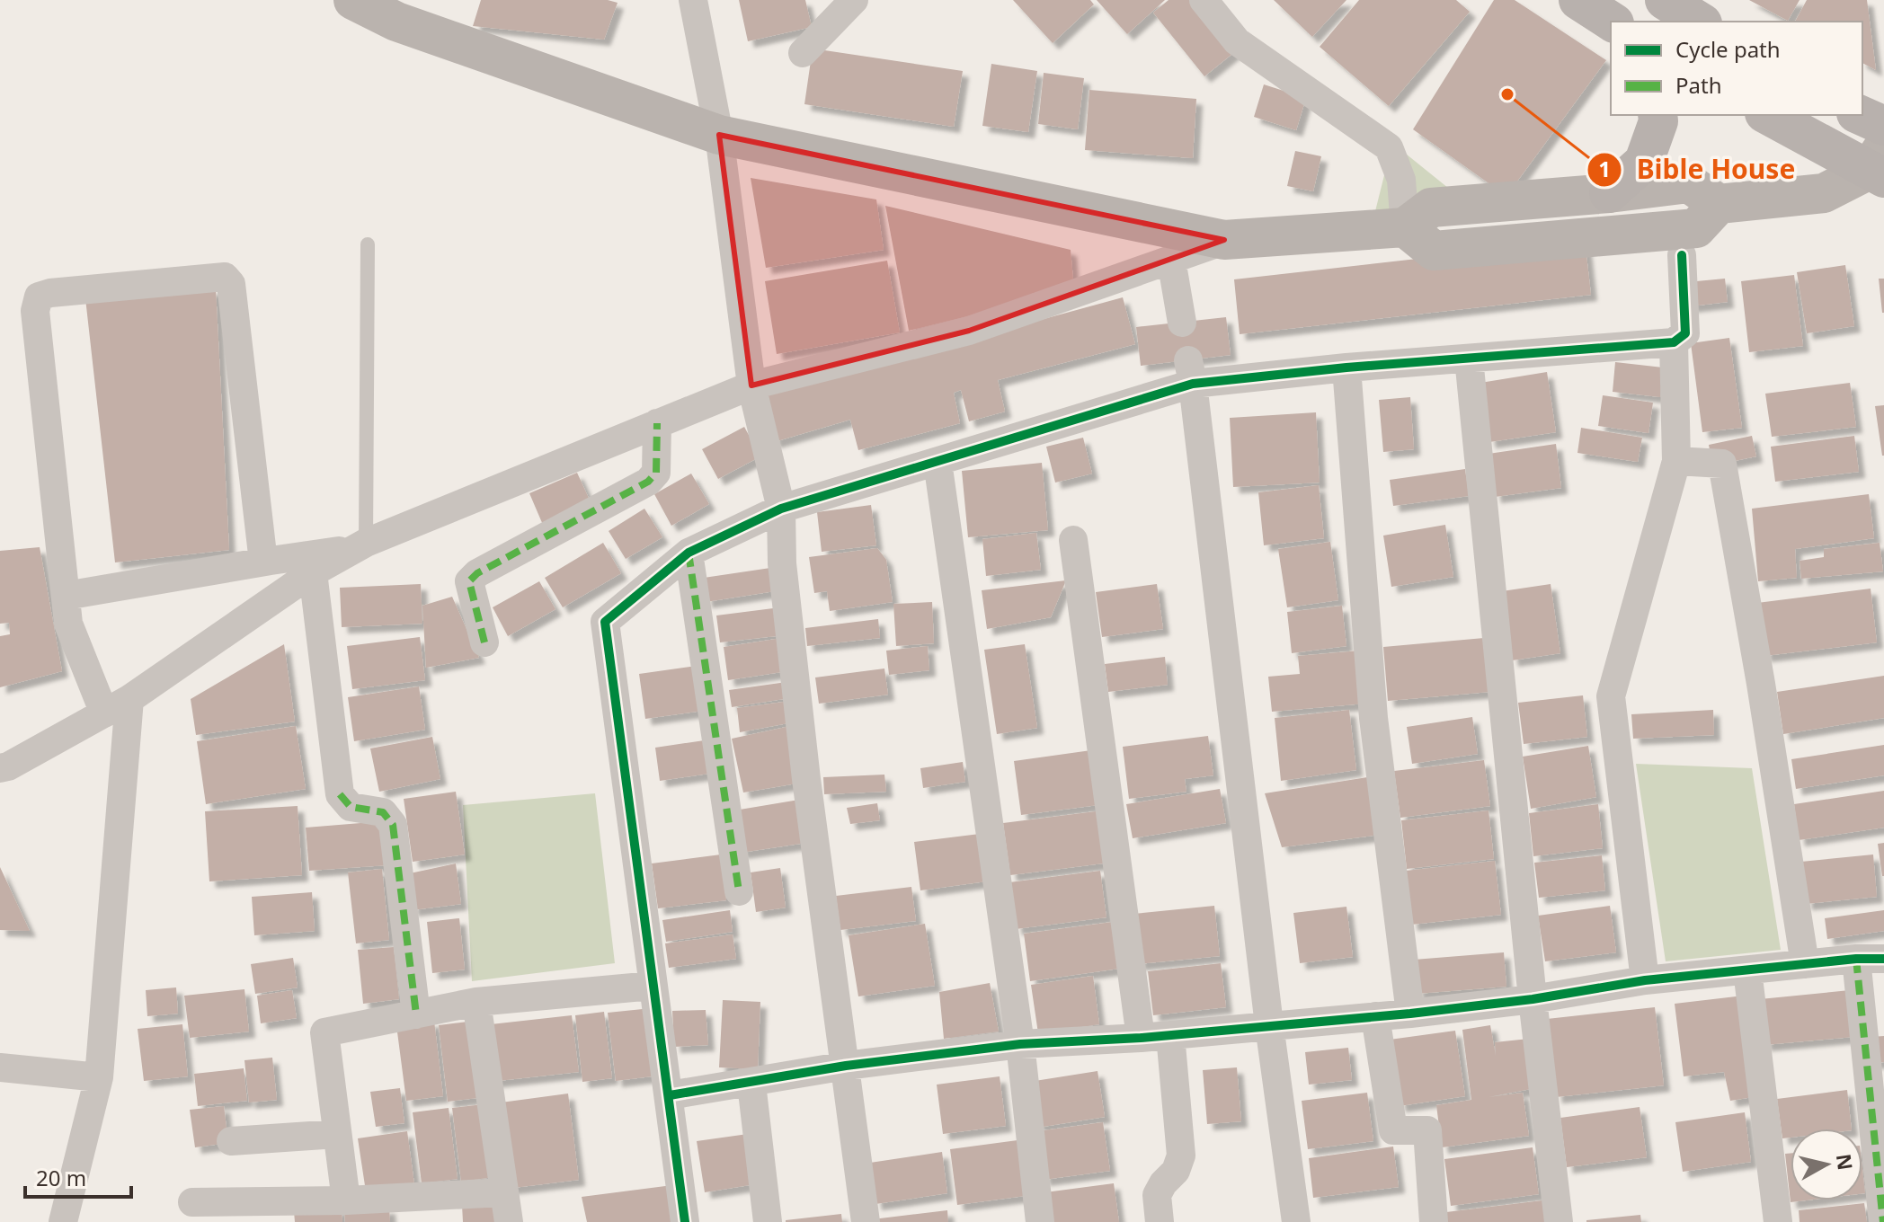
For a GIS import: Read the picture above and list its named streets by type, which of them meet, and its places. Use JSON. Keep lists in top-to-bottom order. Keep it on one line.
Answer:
{"places":["Bible House"],"legend":["Cycle path","Path"],"scale_bar":"20 m","north":"right"}
